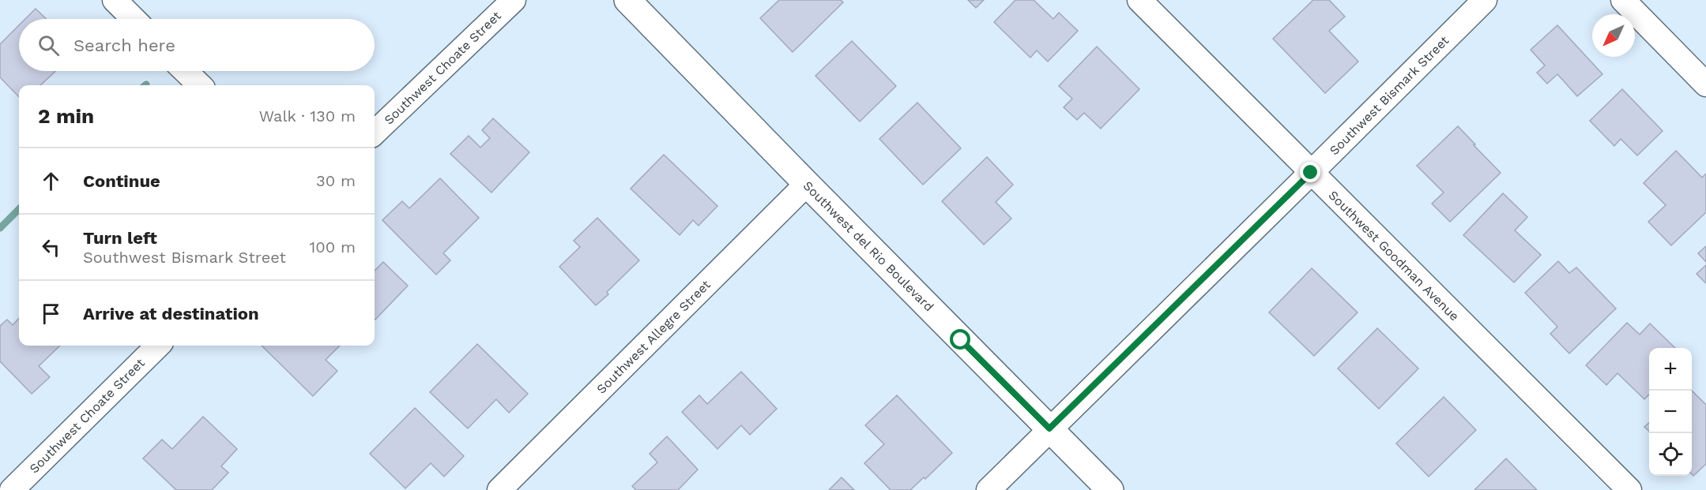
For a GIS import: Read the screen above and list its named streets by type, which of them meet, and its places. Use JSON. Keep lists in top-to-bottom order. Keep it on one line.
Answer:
{"streets":{"street":["Southwest Choate Street","Southwest Bismark Street","Southwest del Rio Boulevard","Southwest Goodman Avenue","Southwest Allegre Street"]},"crossings":[["Southwest Bismark Street","Southwest del Rio Boulevard"],["Southwest Bismark Street","Southwest Goodman Avenue"],["Southwest del Rio Boulevard","Southwest Allegre Street"]],"north":"bottom left","page":{"search":"Search here","heading":["2 min","Walk · 130 m"],"list":[["Continue","30 m"],["Turn left","Southwest Bismark Street","100 m"],"Arrive at destination"],"map_buttons":["+","−"]}}
